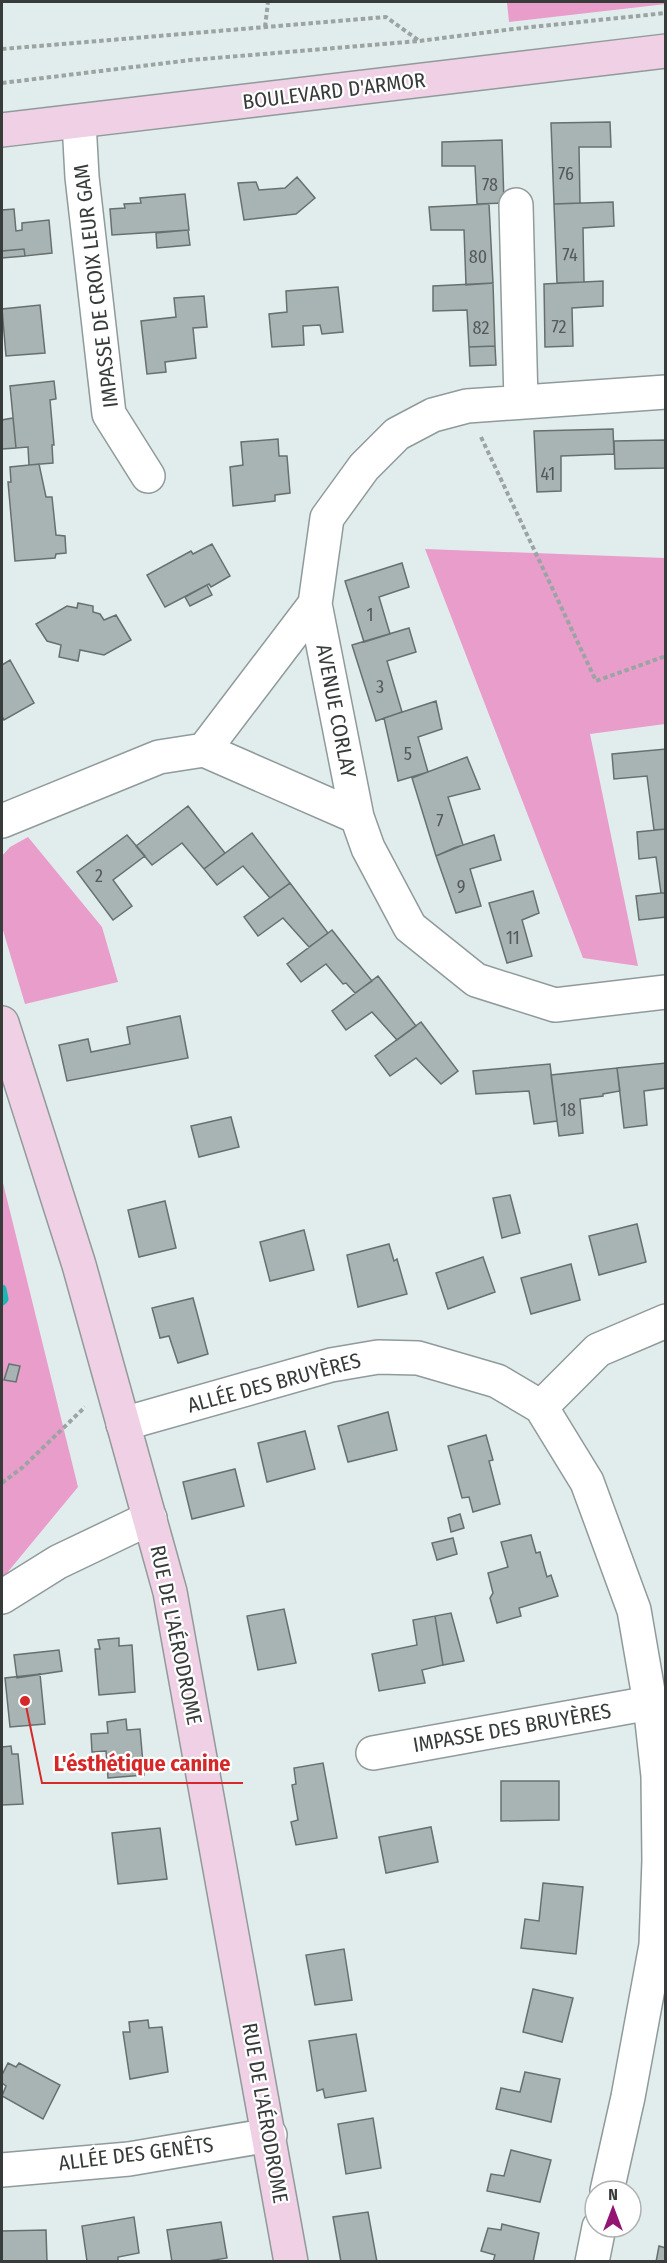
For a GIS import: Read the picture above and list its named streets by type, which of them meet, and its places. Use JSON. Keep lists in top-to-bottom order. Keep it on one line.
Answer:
{"streets":{"street":["BOULEVARD D'ARMOR","IMPASSE DE CROIX LEUR GAM","AVENUE CORLAY","ALLÉE DES BRUYÈRES","RUE DE L'AÉRODROME","IMPASSE DES BRUYÈRES","ALLÉE DES GENÊTS"]},"crossings":[["BOULEVARD D'ARMOR","IMPASSE DE CROIX LEUR GAM"],["ALLÉE DES BRUYÈRES","RUE DE L'AÉRODROME"],["ALLÉE DES BRUYÈRES","IMPASSE DES BRUYÈRES"],["RUE DE L'AÉRODROME","ALLÉE DES GENÊTS"]],"places":["L'ésthétique canine"],"house_numbers":["76","78","74","80","72","82","41","1","3","5","7","2","9","11","18"],"north":"top"}
